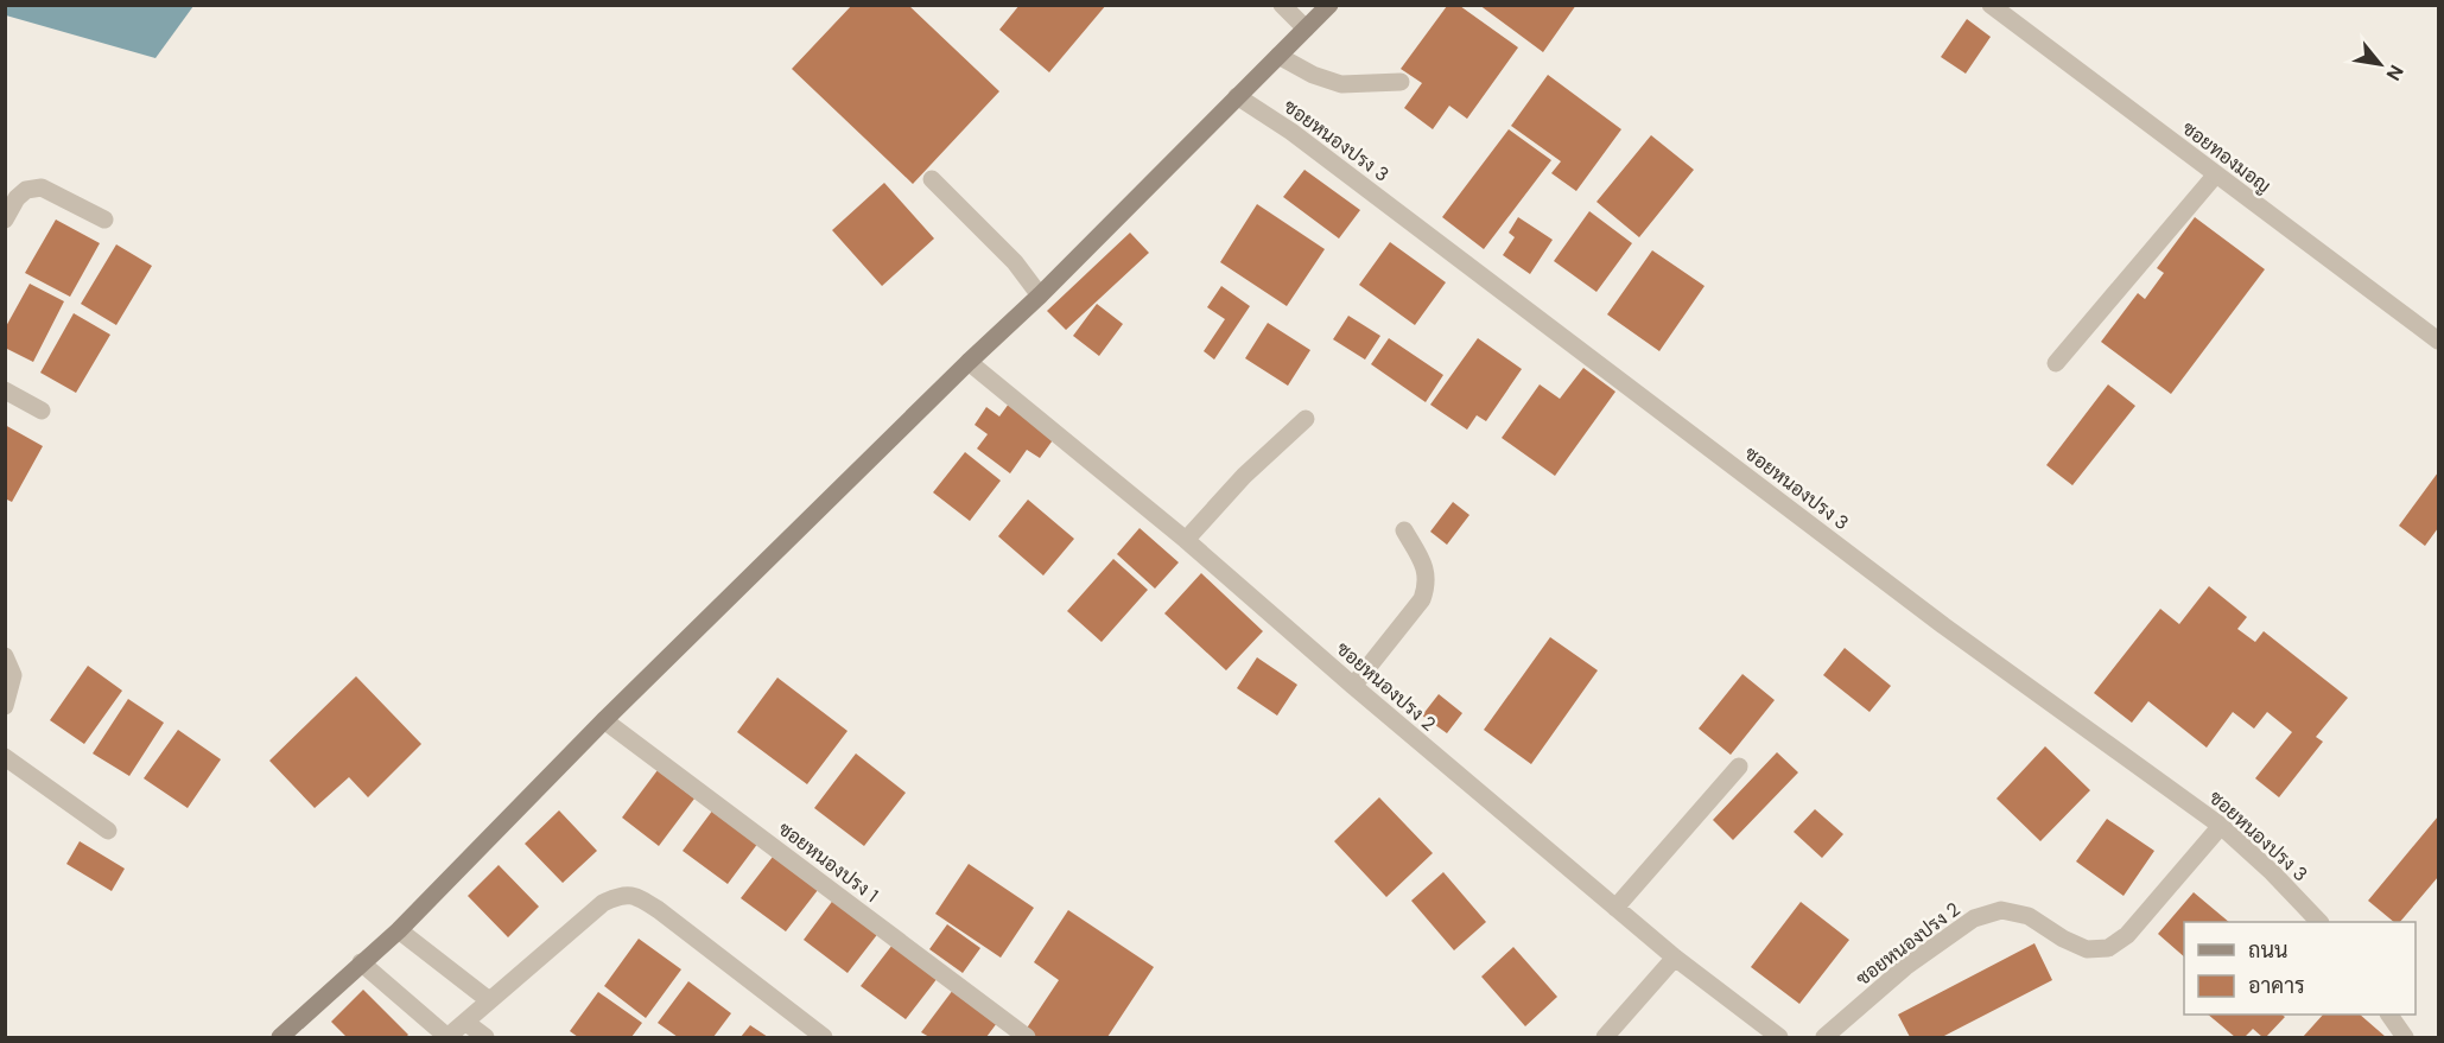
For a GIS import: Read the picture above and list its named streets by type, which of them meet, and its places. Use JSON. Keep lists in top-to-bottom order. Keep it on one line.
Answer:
{"streets":{"street":["ซอยหนองปรง 3","ซอยทองมอญ","ซอยหนองปรง 2","ซอยหนองปรง 1"]},"crossings":[["ซอยหนองปรง 3","ซอยหนองปรง 2"]],"legend":["ถนน","อาคาร"],"north":"bottom right"}
